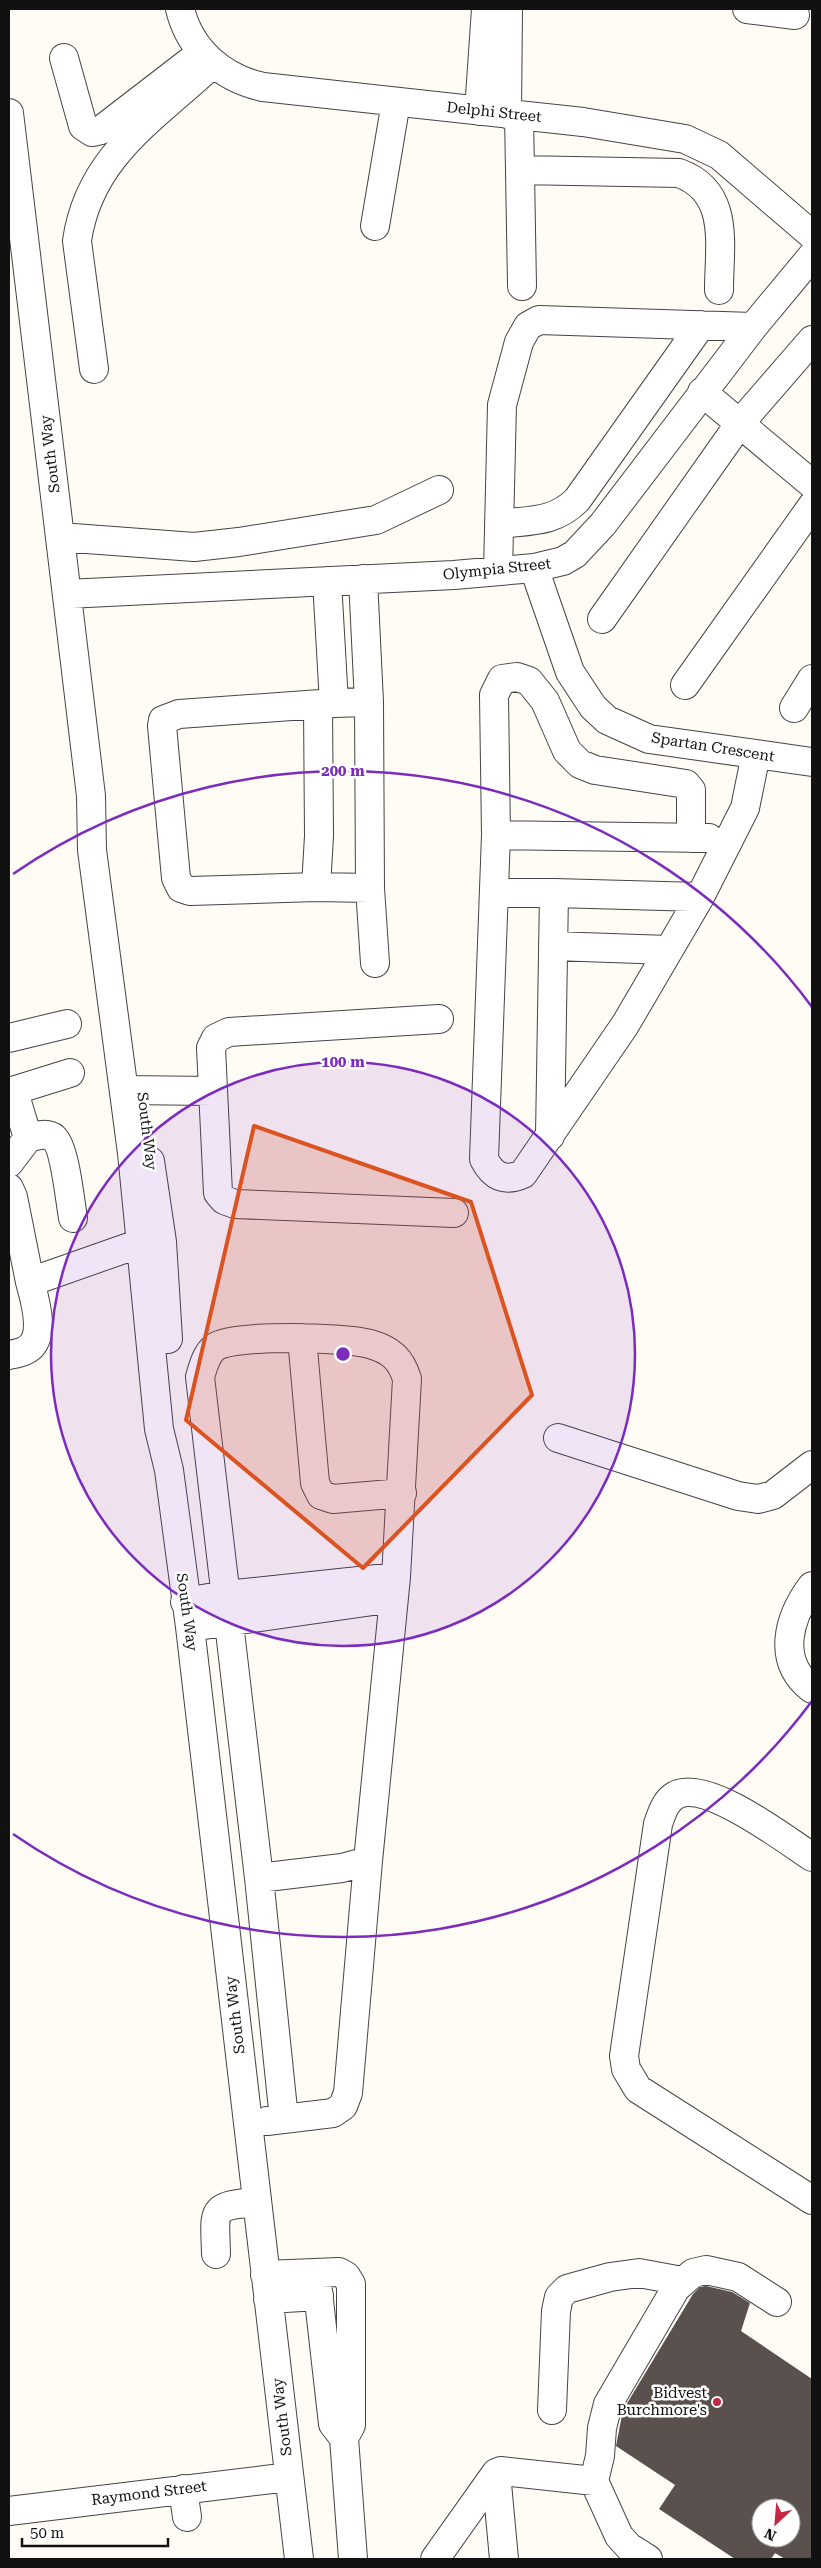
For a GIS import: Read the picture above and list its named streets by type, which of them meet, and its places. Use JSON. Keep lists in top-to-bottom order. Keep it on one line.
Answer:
{"streets":{"street":["Delphi Street","South Way","Olympia Street","Spartan Crescent","Raymond Street"]},"crossings":[["South Way","Olympia Street"],["South Way","Raymond Street"],["Olympia Street","Spartan Crescent"]],"places":["Bidvest Burchmore's"],"scale_bar":"50 m","north":"bottom left","rings":["200 m","100 m"]}
